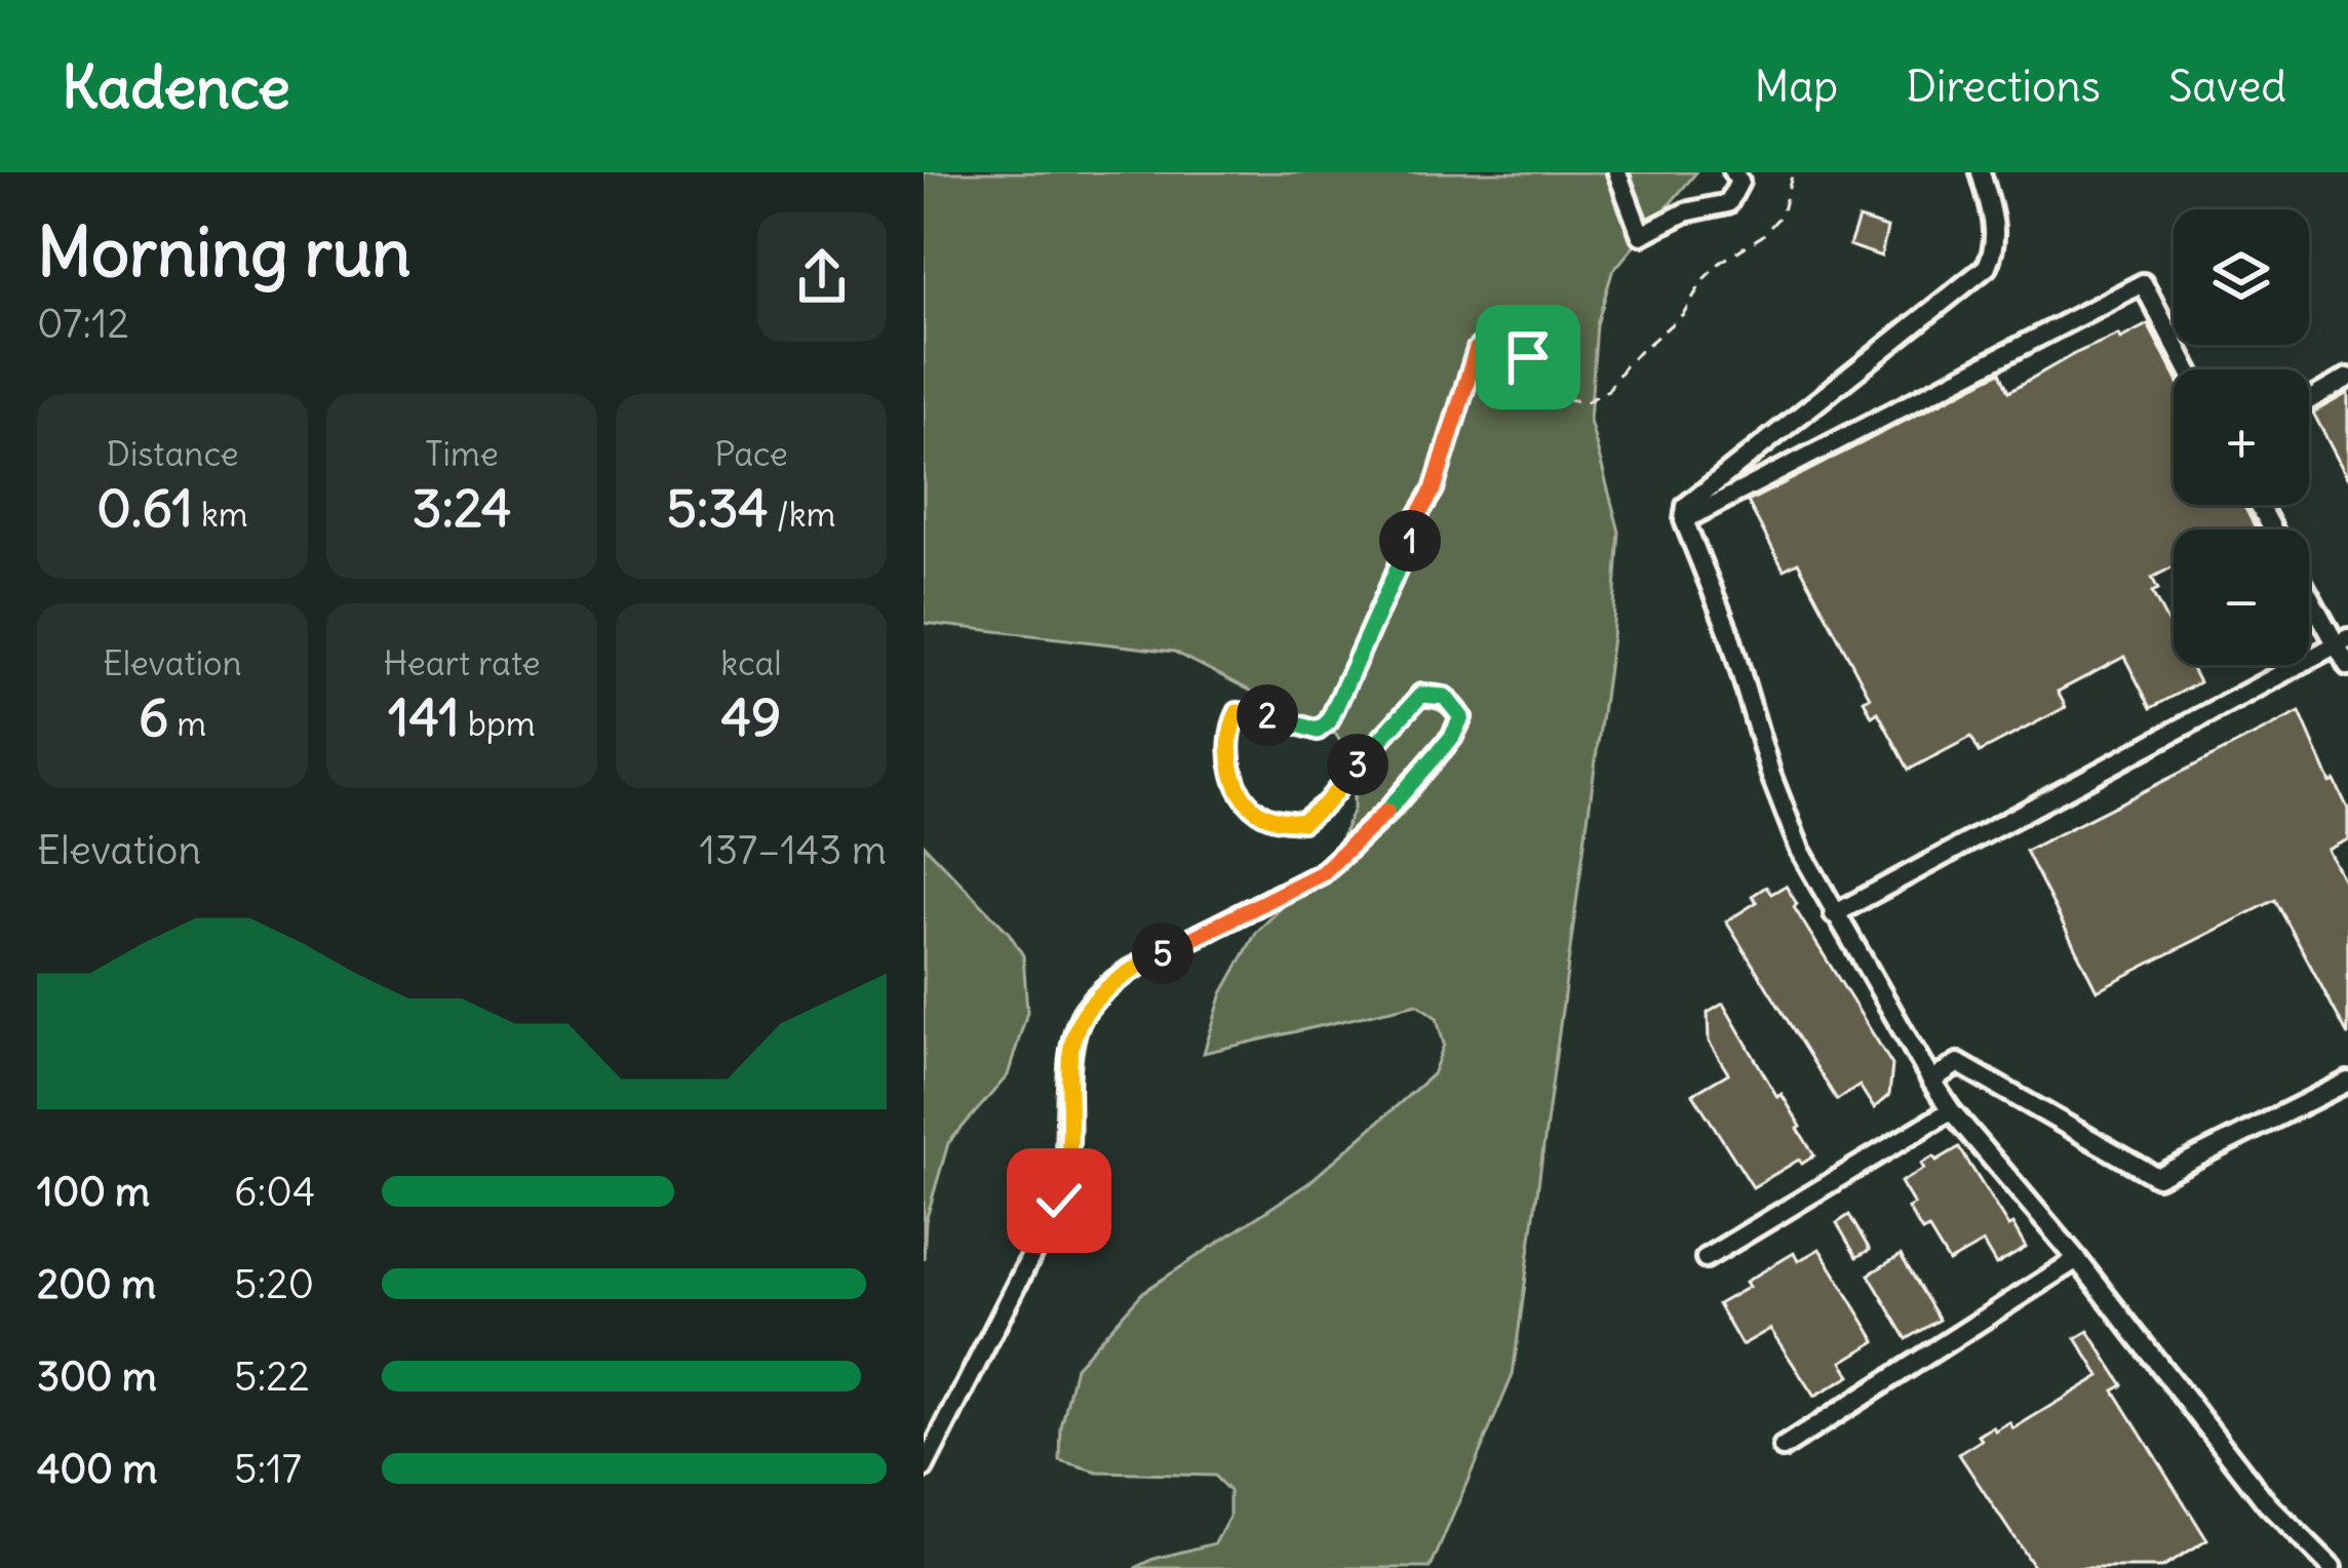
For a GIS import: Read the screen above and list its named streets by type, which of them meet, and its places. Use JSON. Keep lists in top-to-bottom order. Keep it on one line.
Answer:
{"page":{"header":"Kadence","nav":["Map","Directions","Saved"],"heading":["Morning run","07:12"],"map_buttons":["+","−"],"stats":[["Distance","0.61 km"],["Time","3:24"],["Pace","5:34 /km"],["Elevation","6 m"],["Heart rate","141 bpm"],["kcal","49"]],"pins":["1","2","3","5"],"chart":["Elevation","137–143 m"],"list":[{"name":"100 m","note":"6:04"},{"name":"200 m","note":"5:20"},{"name":"300 m","note":"5:22"},{"name":"400 m","note":"5:17"}]}}
